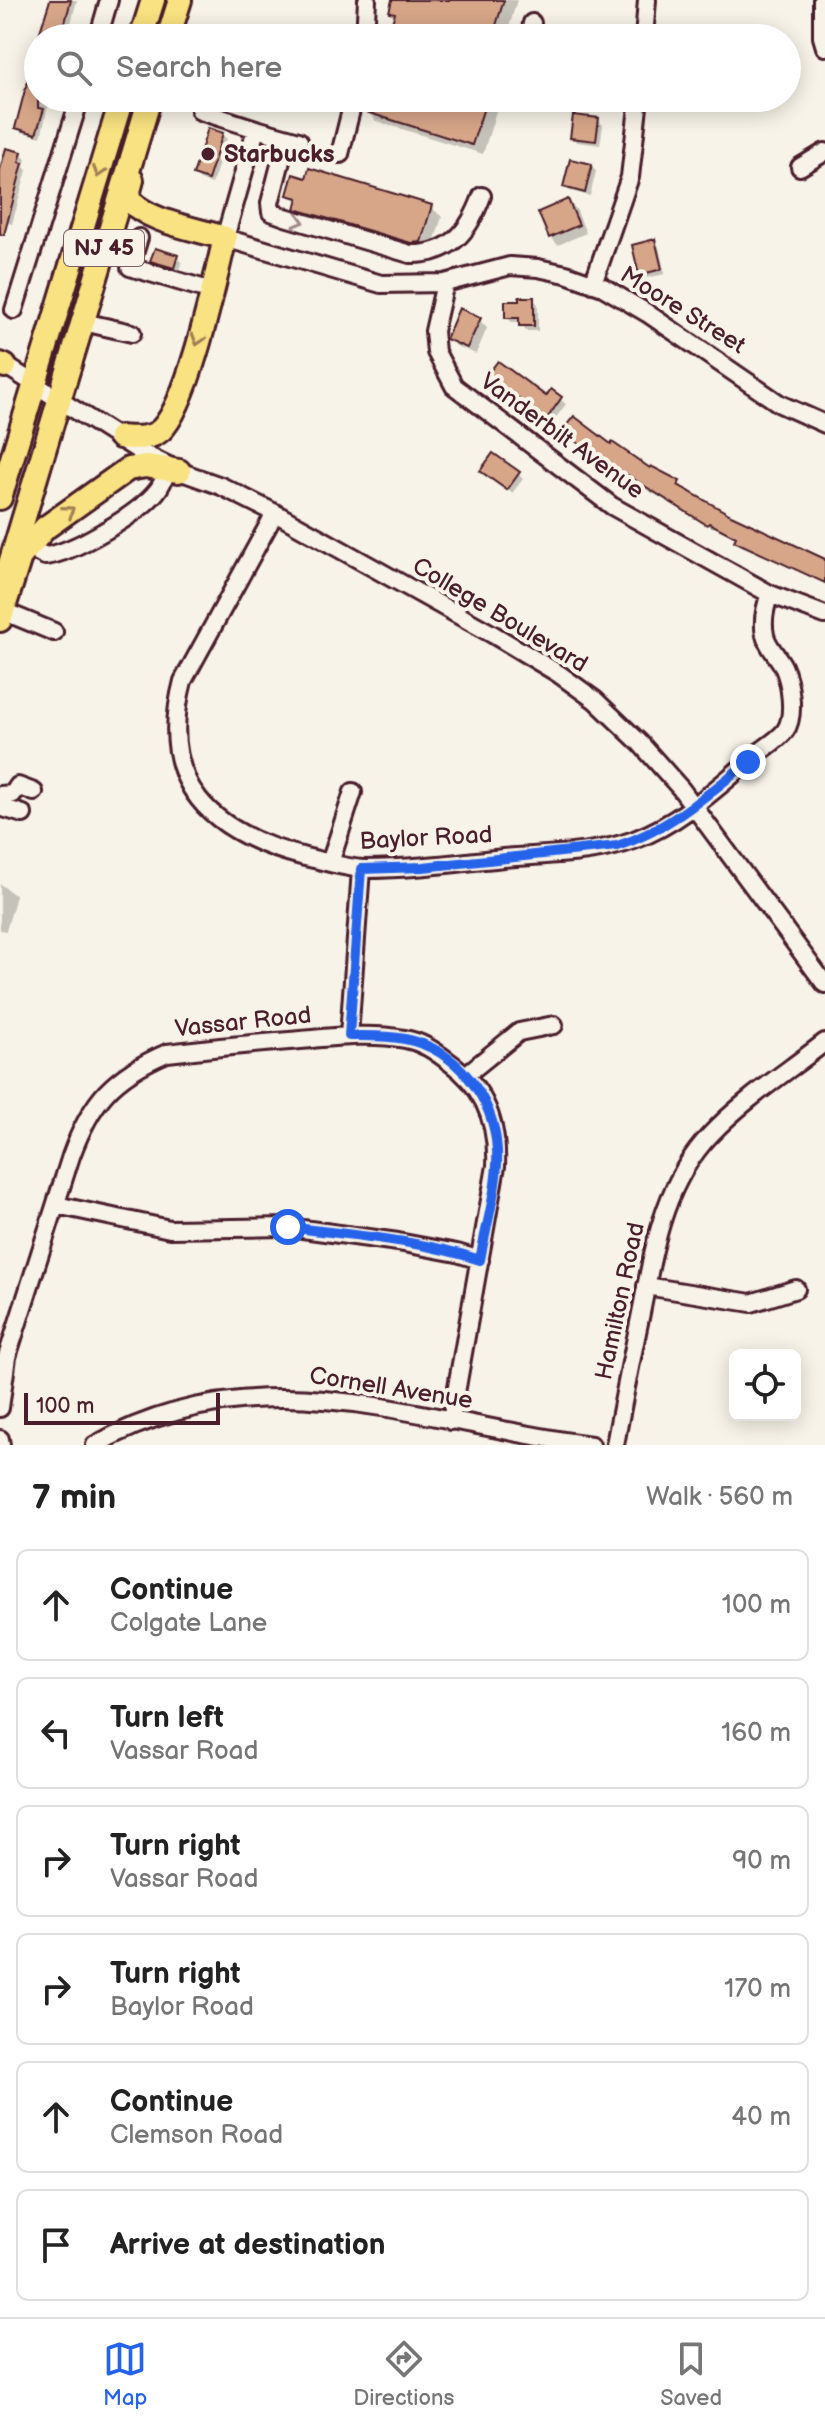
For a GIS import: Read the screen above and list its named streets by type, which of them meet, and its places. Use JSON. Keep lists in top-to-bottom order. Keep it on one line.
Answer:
{"streets":{"main road":["NJ 45"],"street":["Moore Street","Vanderbilt Avenue","College Boulevard","Baylor Road","Vassar Road","Hamilton Road","Cornell Avenue"]},"crossings":[["Moore Street","Vanderbilt Avenue"],["Vanderbilt Avenue","Baylor Road"],["College Boulevard","Baylor Road"],["Vassar Road","Cornell Avenue"]],"places":["Starbucks"],"scale_bar":"100 m","page":{"search":"Search here","scale":"100 m","heading":["7 min","Walk · 560 m"],"list":[["Continue","Colgate Lane","100 m"],["Turn left","Vassar Road","160 m"],["Turn right","Vassar Road","90 m"],["Turn right","Baylor Road","170 m"],["Continue","Clemson Road","40 m"],"Arrive at destination"],"nav":["Map","Directions","Saved"]}}
